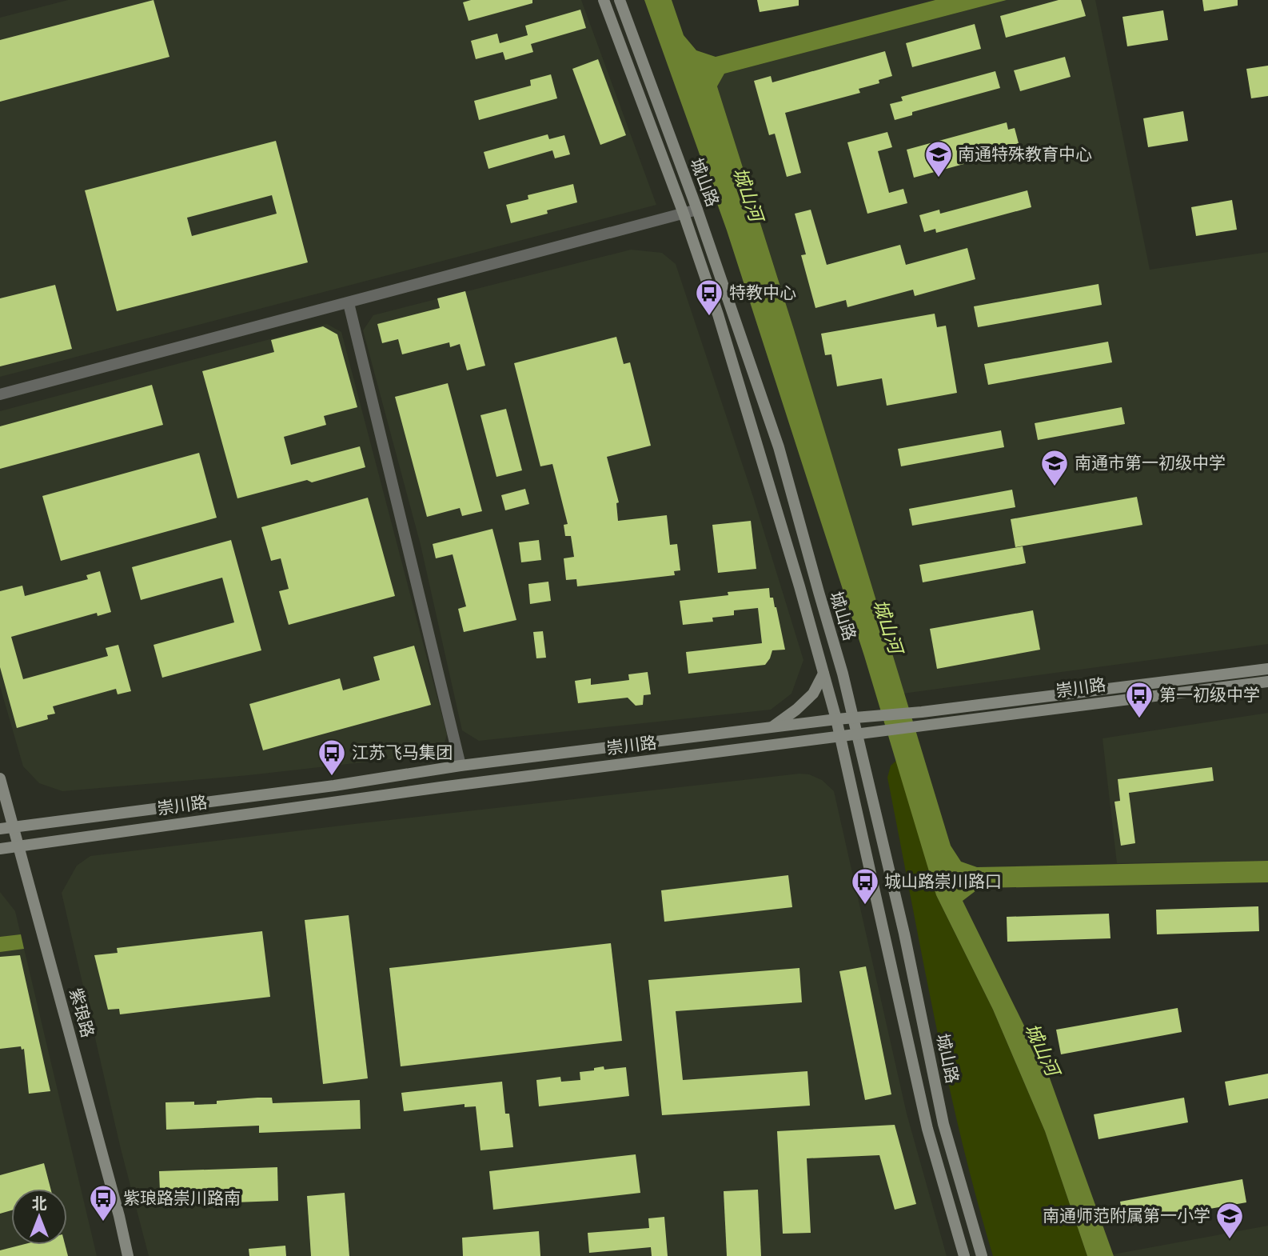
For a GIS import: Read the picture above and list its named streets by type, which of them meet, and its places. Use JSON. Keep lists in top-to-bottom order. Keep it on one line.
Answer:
{"streets":{"main road":["城山路","崇川路","紫琅路"]},"crossings":[["城山路","崇川路"],["崇川路","紫琅路"]],"water":["城山河"],"places":{"school or university":["南通特殊教育中心","南通市第一初级中学","南通师范附属第一小学"],"bus stop":["特教中心","第一初级中学","江苏飞马集团","城山路崇川路口","紫琅路崇川路南"]},"north":"top"}
